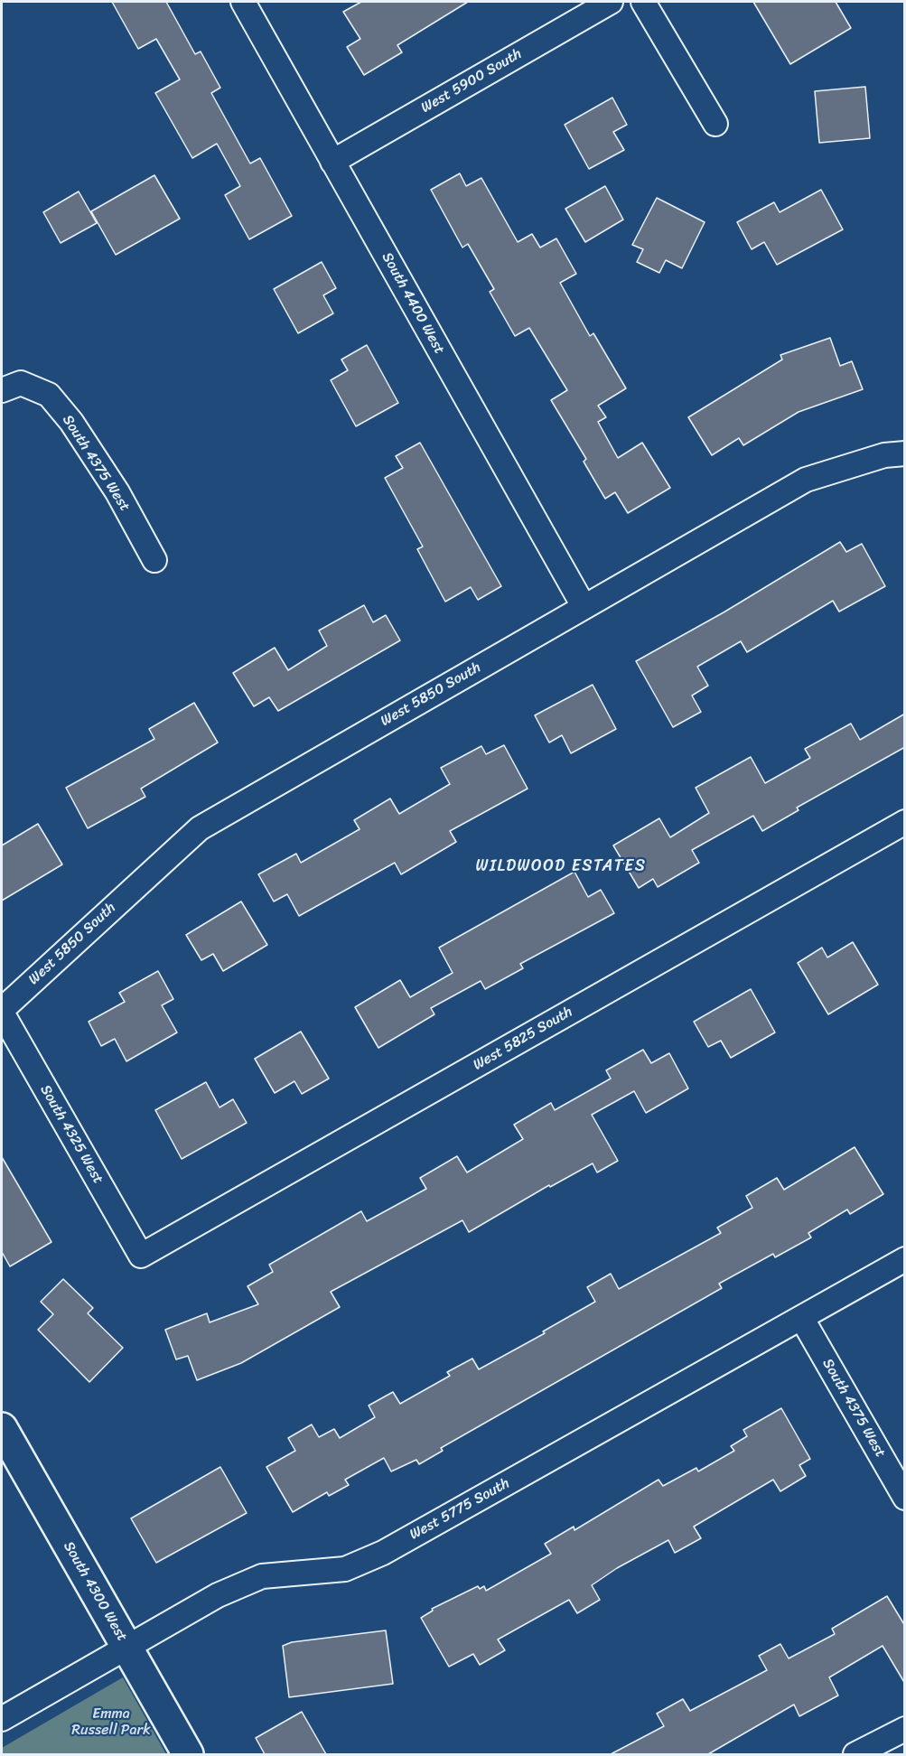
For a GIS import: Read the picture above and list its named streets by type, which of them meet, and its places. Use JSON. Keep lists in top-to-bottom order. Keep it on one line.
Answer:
{"streets":{"main road":["South 4300 West"],"street":["West 5900 South","South 4400 West","South 4375 West","West 5850 South","West 5825 South","South 4325 West","West 5775 South"]},"crossings":[["West 5900 South","South 4400 West"],["South 4400 West","West 5850 South"],["South 4375 West","West 5775 South"],["West 5850 South","South 4325 West"],["West 5825 South","South 4325 West"],["West 5775 South","South 4300 West"]],"districts":["WILDWOOD ESTATES"],"parks":["Emma Russell Park"]}
